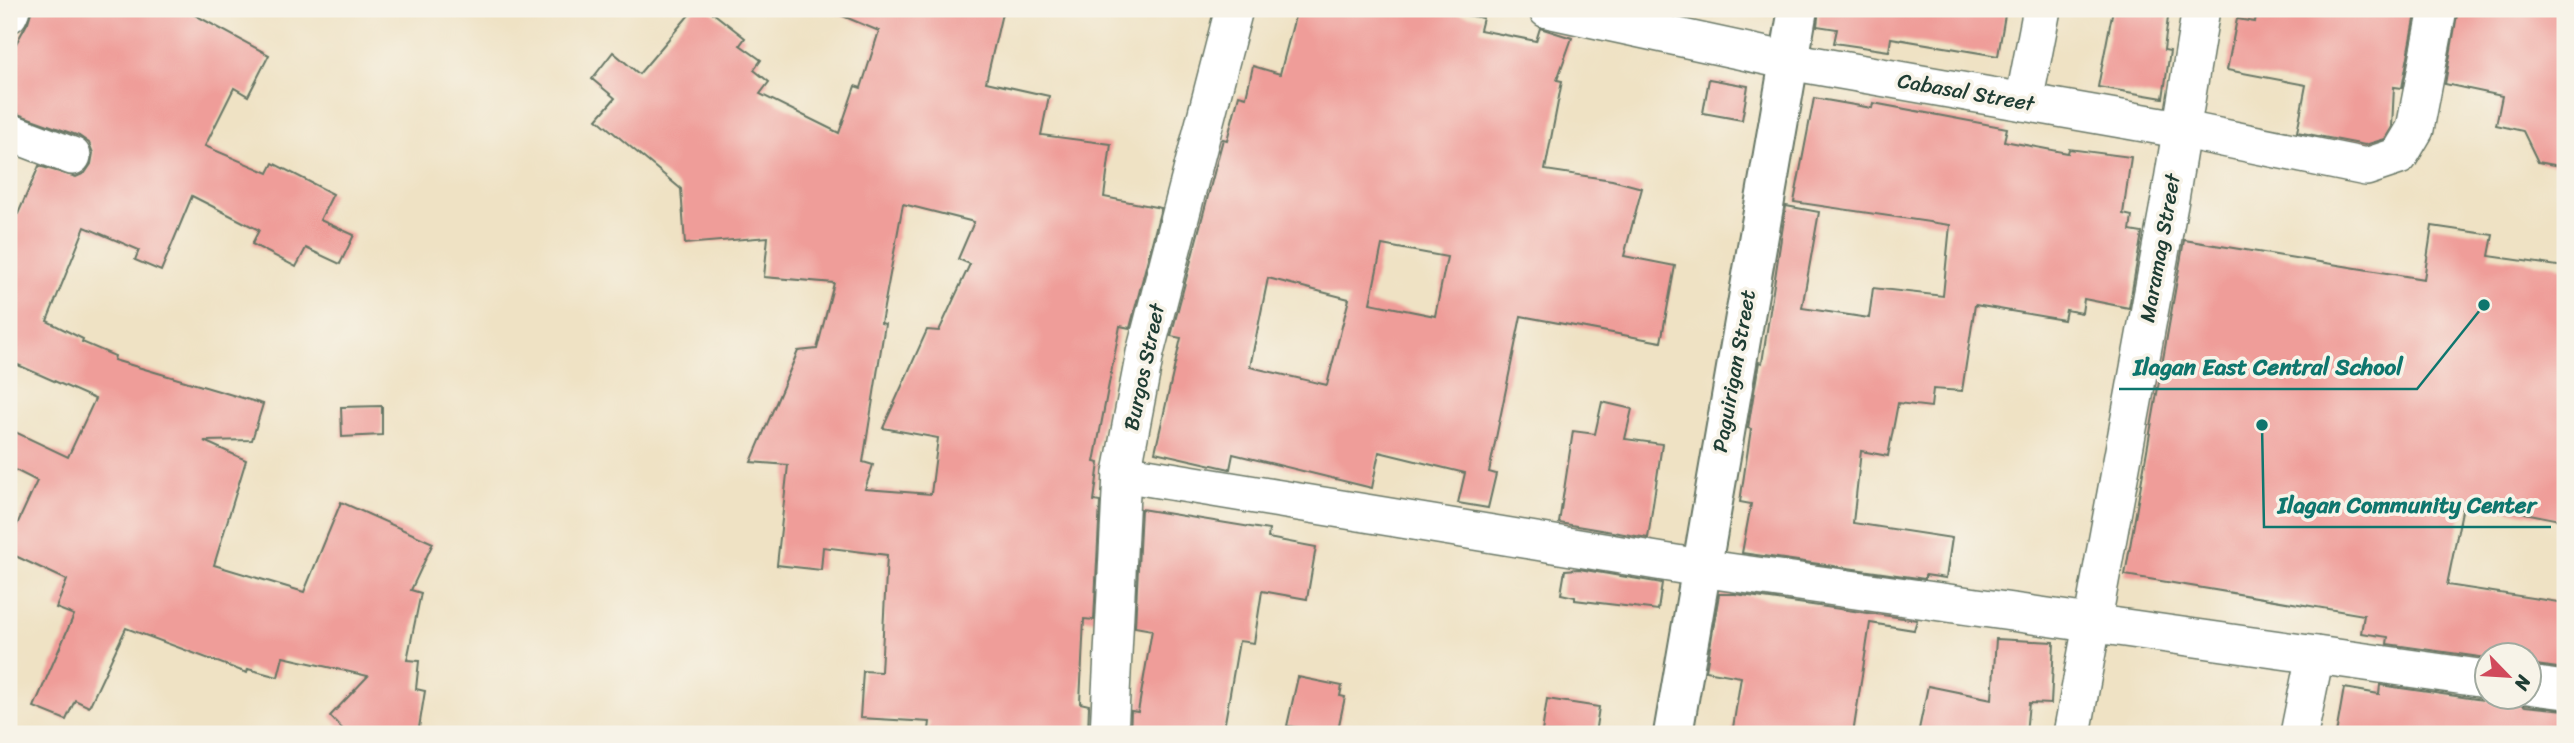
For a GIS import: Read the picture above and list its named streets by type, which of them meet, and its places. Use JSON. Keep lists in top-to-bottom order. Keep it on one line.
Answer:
{"streets":{"main road":["Paguirigan Street"],"street":["Cabasal Street","Maramag Street","Burgos Street"]},"crossings":[["Cabasal Street","Maramag Street"],["Cabasal Street","Paguirigan Street"]],"places":["Ilagan East Central School","Ilagan Community Center"],"north":"bottom right"}
